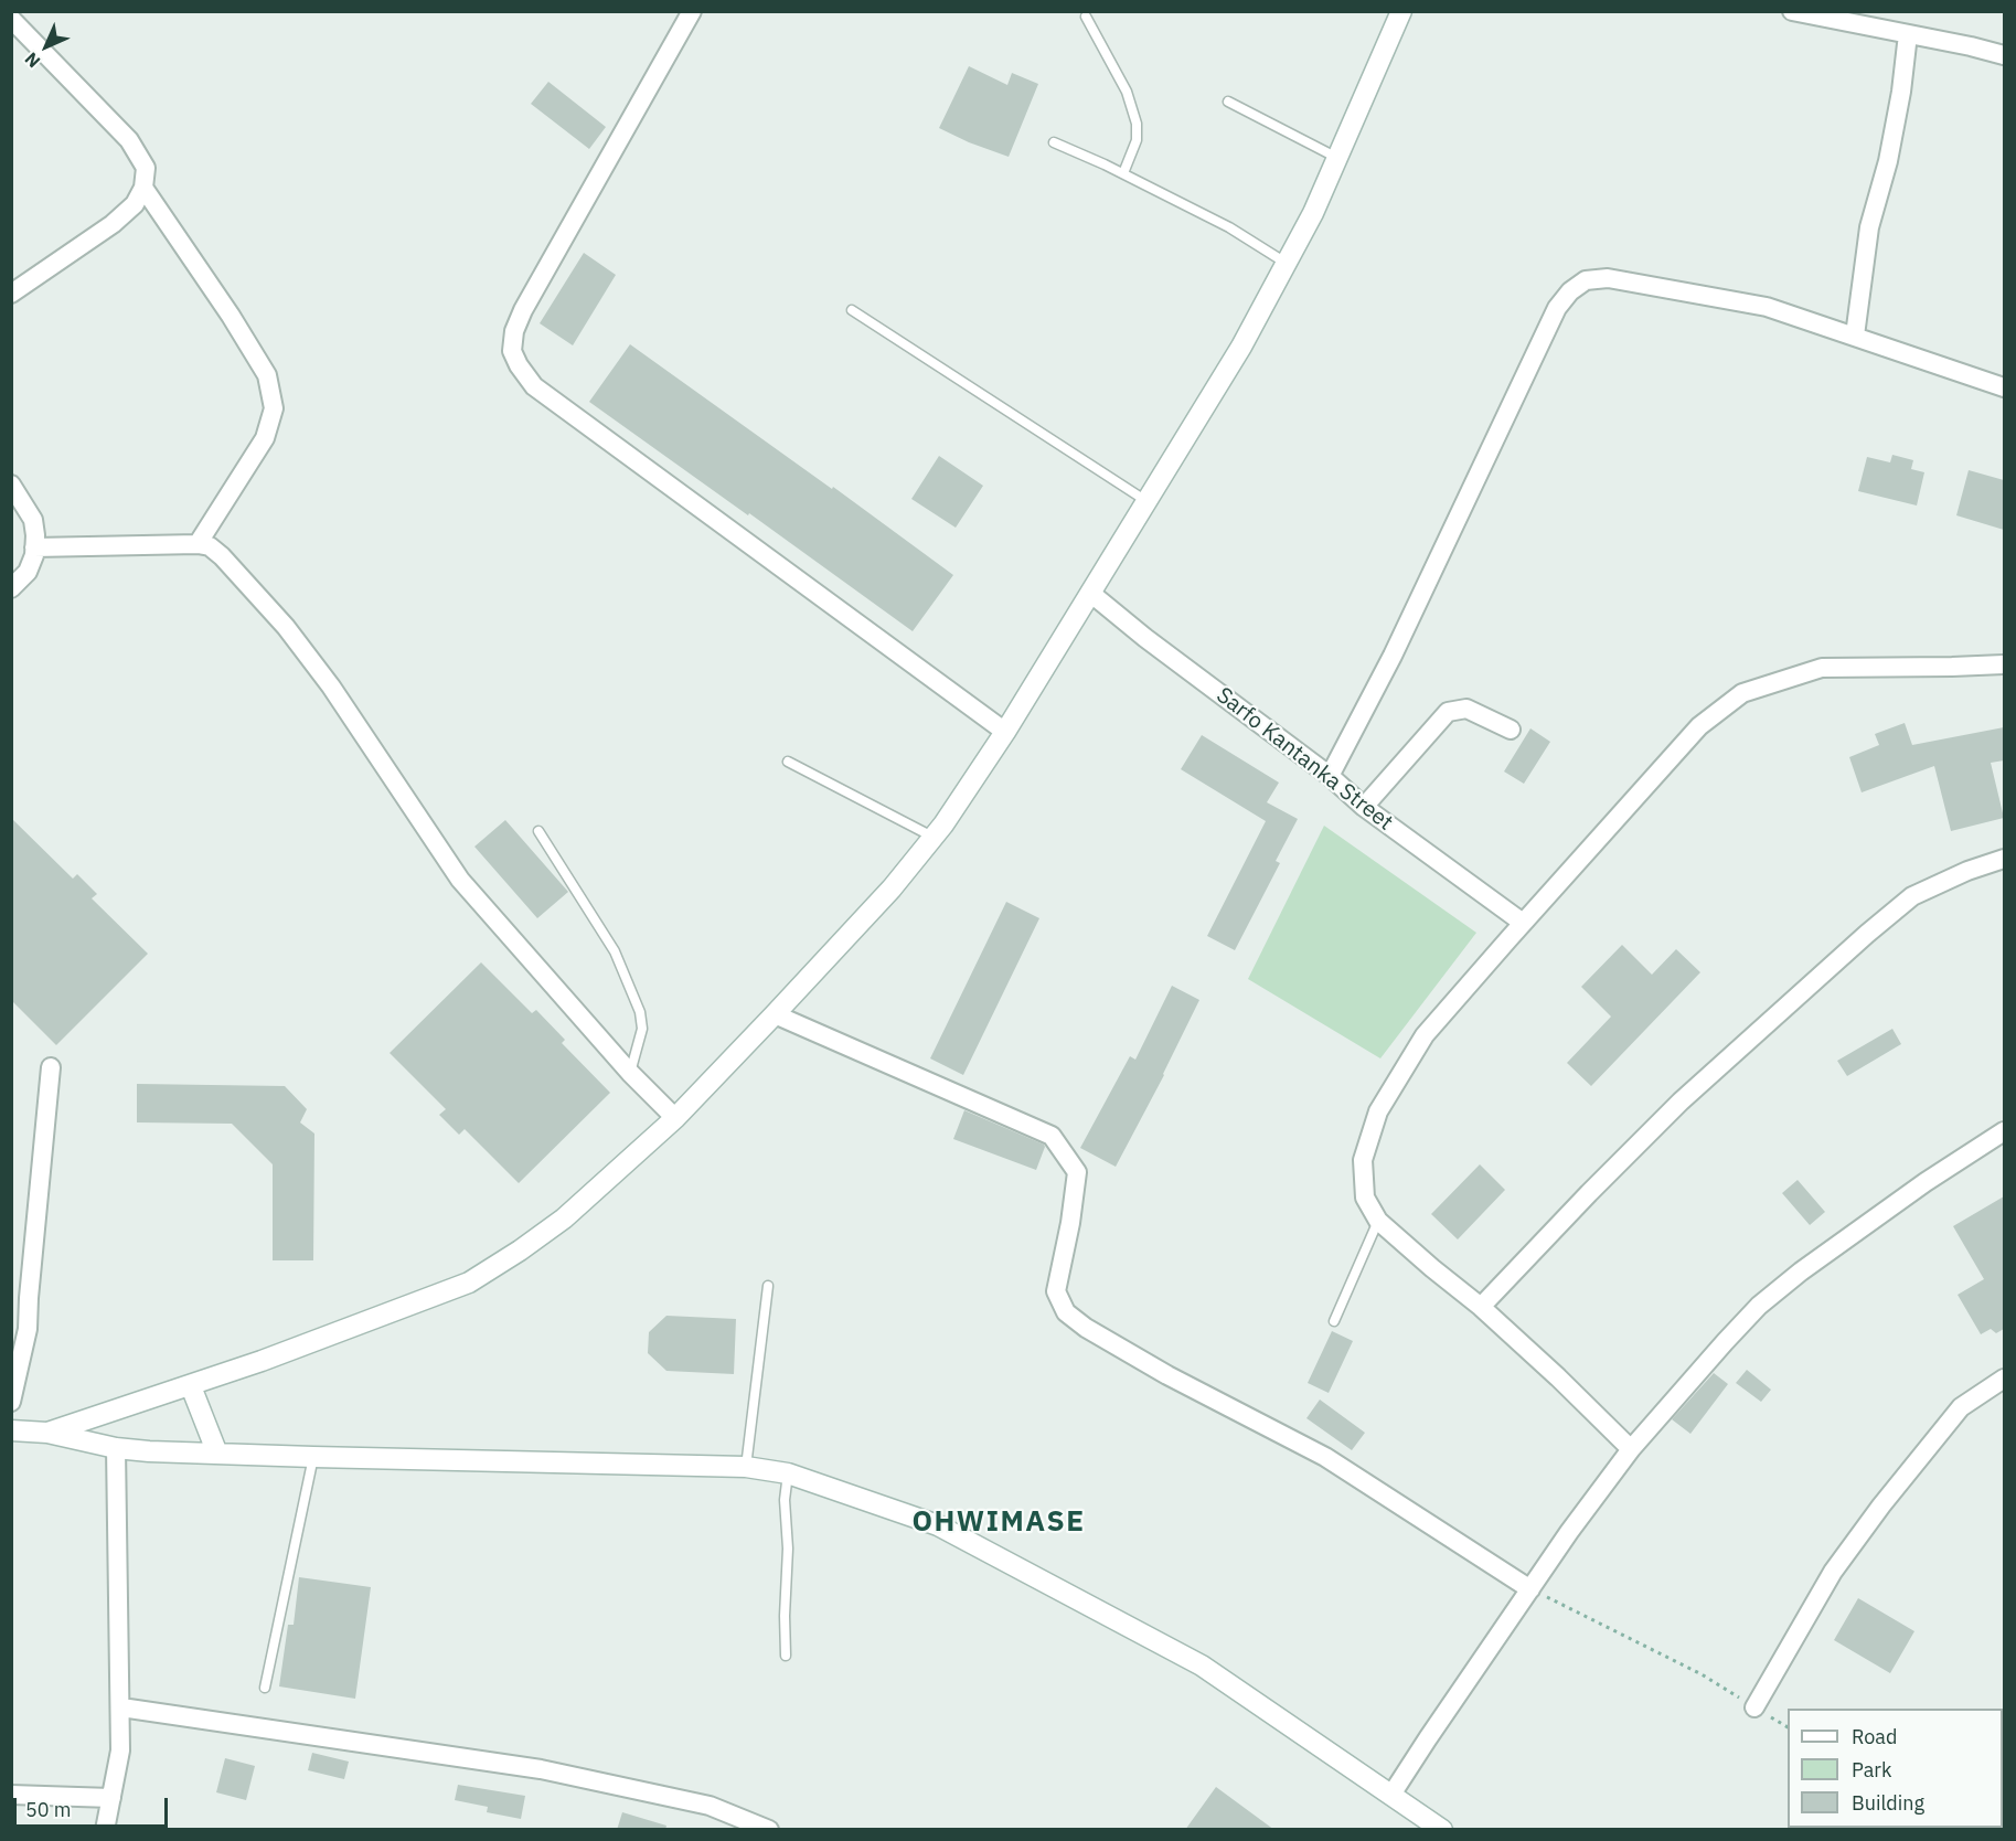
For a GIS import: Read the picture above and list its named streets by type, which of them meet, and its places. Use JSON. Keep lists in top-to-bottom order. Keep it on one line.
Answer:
{"streets":{"street":["Sarfo Kantanka Street"]},"districts":["OHWIMASE"],"legend":["Road","Park","Building"],"scale_bar":"50 m","north":"bottom left"}
